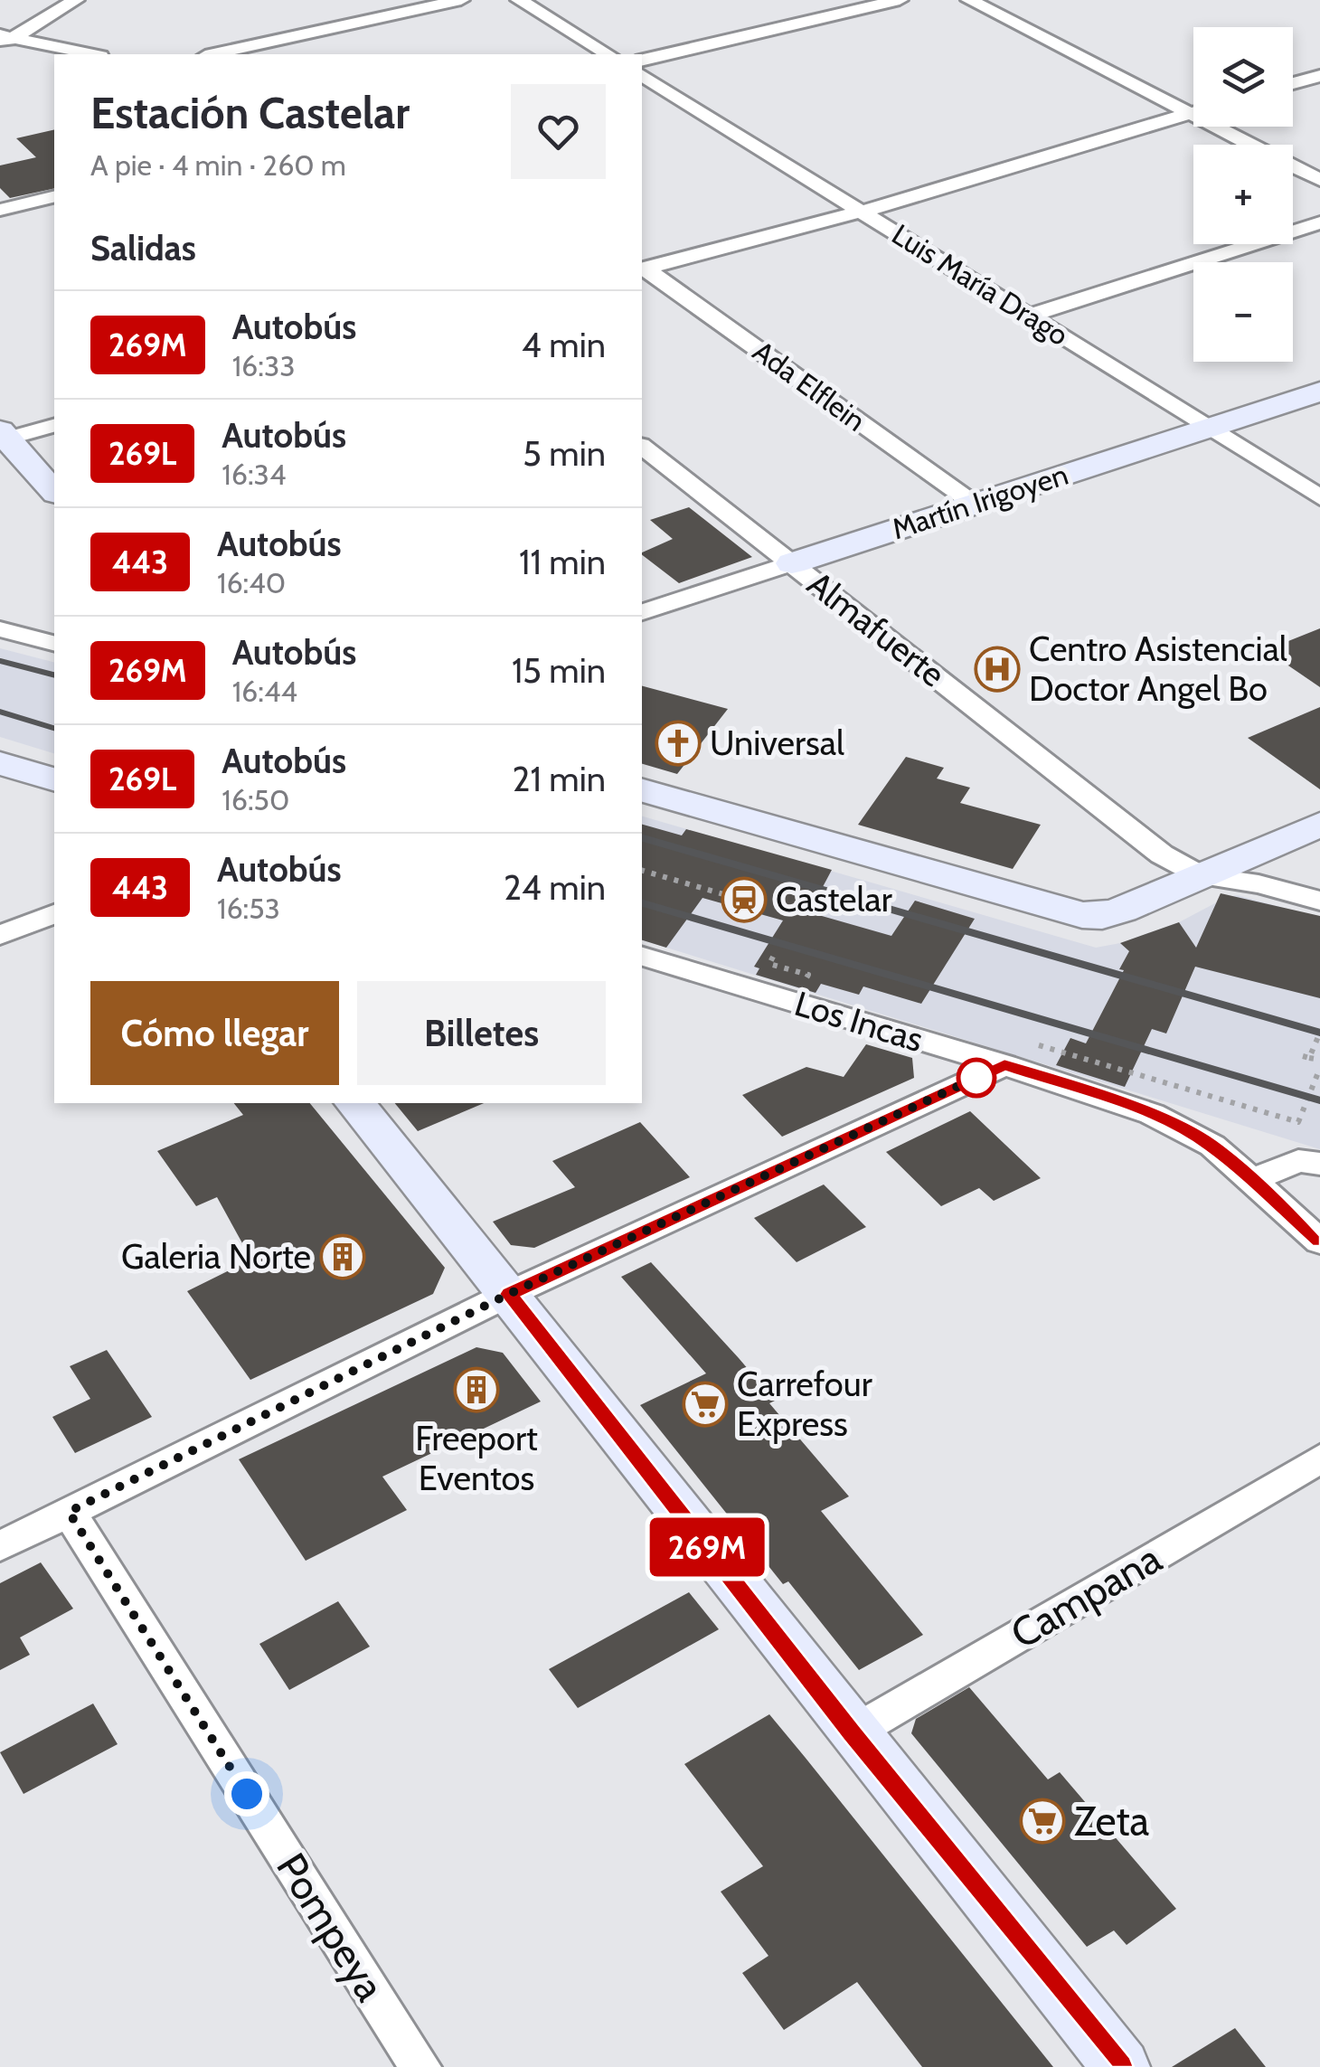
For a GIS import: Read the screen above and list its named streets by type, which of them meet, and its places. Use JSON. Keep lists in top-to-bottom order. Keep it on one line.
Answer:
{"streets":{"street":["Luis María Drago","Ada Elflein","Martín Irigoyen","Almafuerte","Los Incas","Campana","Pompeya"]},"crossings":[["Luis María Drago","Martín Irigoyen"],["Ada Elflein","Martín Irigoyen"],["Martín Irigoyen","Almafuerte"]],"places":{"hospital":["Centro Asistencial Doctor Angel Bo"],"church":["Universal"],"station":["Castelar"],"building":["Galeria Norte","Freeport Eventos"],"supermarket":["Carrefour Express","Zeta"]},"lines":["bus line 269M"],"page":{"on_map":"269M","map_buttons":["+","−"],"heading":[["Estación Castelar","A pie · 4 min · 260 m"],"Salidas"],"list":[{"mark":"269M","name":"Autobús","note":"16:33","value":"4 min"},{"mark":"269L","name":"Autobús","note":"16:34","value":"5 min"},{"mark":"443","name":"Autobús","note":"16:40","value":"11 min"},{"mark":"269M","name":"Autobús","note":"16:44","value":"15 min"},{"mark":"269L","name":"Autobús","note":"16:50","value":"21 min"},{"mark":"443","name":"Autobús","note":"16:53","value":"24 min"}],"buttons":["Cómo llegar","Billetes"]}}
